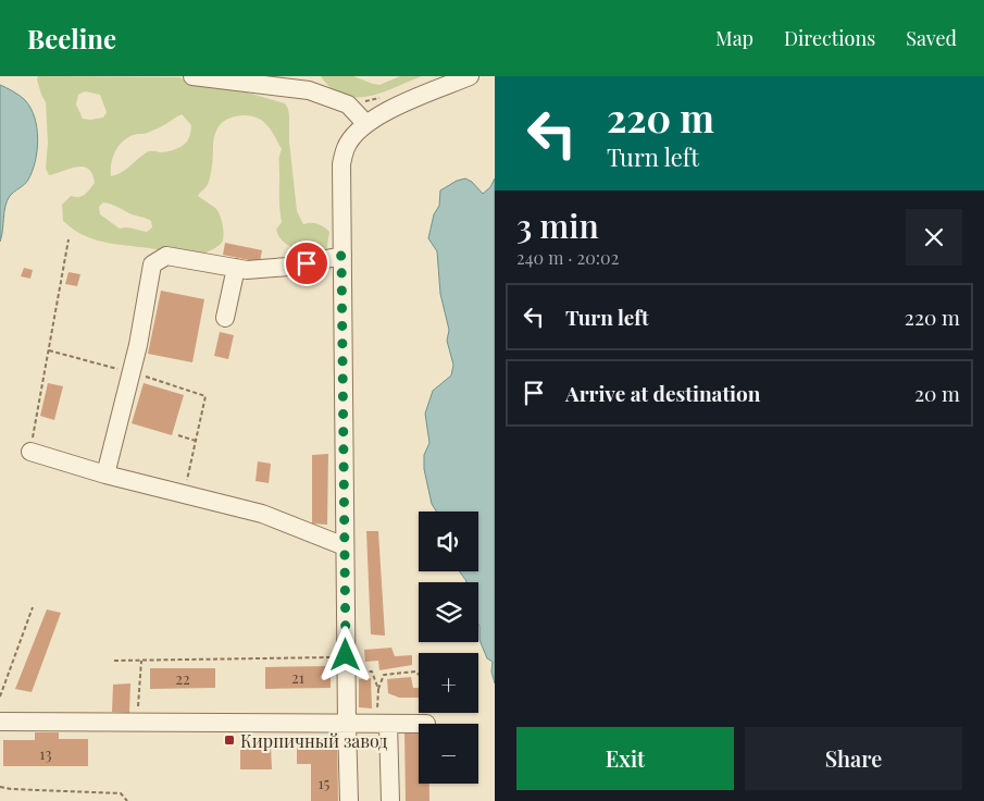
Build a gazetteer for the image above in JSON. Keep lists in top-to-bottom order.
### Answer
{
  "places": {
    "transit": ["Кирпичный завод"]
  },
  "house_numbers": [
    "21",
    "22",
    "13",
    "15"
  ],
  "page": {
    "header": "Beeline",
    "nav": ["Map", "Directions", "Saved"],
    "turn": ["220 m", "Turn left"],
    "heading": ["3 min", "240 m · 20:02"],
    "list": [
      {
        "name": "Turn left",
        "value": "220 m"
      },
      {
        "name": "Arrive at destination",
        "value": "20 m"
      }
    ],
    "map_buttons": ["+", "−"],
    "buttons": ["Exit", "Share"]
  }
}
